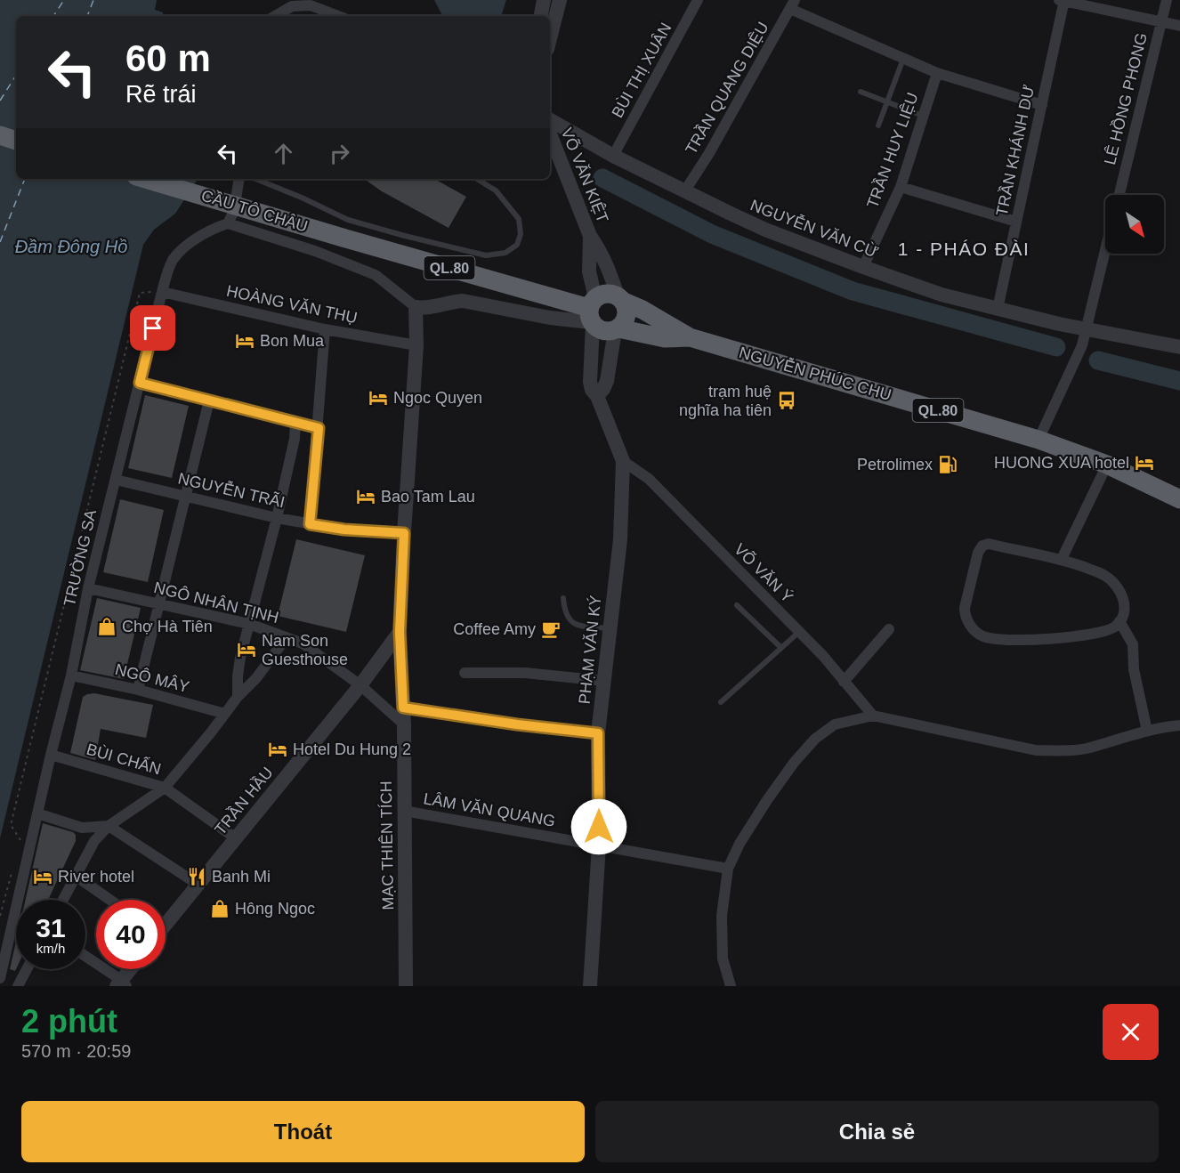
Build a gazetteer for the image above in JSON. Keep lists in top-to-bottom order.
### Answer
{
  "streets": {
    "highway": ["CẦU TÔ CHÂU", "QL.80", "NGUYỄN PHÚC CHU"],
    "street": [
      "BÙI THỊ XUÂN",
      "TRẦN QUANG DIỆU",
      "LÊ HỒNG PHONG",
      "TRẦN HUY LIỆU",
      "TRẦN KHÁNH DƯ",
      "VÕ VĂN KIỆT",
      "NGUYỄN VĂN CỪ",
      "HOÀNG VĂN THỤ",
      "NGUYỄN TRÃI",
      "TRƯỜNG SA",
      "VÕ VĂN Ý",
      "NGÔ NHÂN TỊNH",
      "PHẠM VĂN KÝ",
      "NGÔ MÂY",
      "BÙI CHẤN",
      "TRẦN HẦU",
      "LÂM VĂN QUANG",
      "MẠC THIÊN TÍCH"
    ]
  },
  "crossings": [
    ["BÙI THỊ XUÂN", "NGUYỄN VĂN CỪ"],
    ["TRẦN QUANG DIỆU", "NGUYỄN VĂN CỪ"],
    ["TRẦN HUY LIỆU", "NGUYỄN VĂN CỪ"],
    ["TRẦN KHÁNH DƯ", "NGUYỄN VĂN CỪ"],
    ["VÕ VĂN KIỆT", "QL.80"],
    ["VÕ VĂN KIỆT", "NGUYỄN PHÚC CHU"],
    ["VÕ VĂN KIỆT", "PHẠM VĂN KÝ"],
    ["CẦU TÔ CHÂU", "QL.80"],
    ["QL.80", "NGUYỄN PHÚC CHU"],
    ["QL.80", "PHẠM VĂN KÝ"],
    ["HOÀNG VĂN THỤ", "TRƯỜNG SA"],
    ["HOÀNG VĂN THỤ", "MẠC THIÊN TÍCH"],
    ["NGUYỄN PHÚC CHU", "PHẠM VĂN KÝ"],
    ["NGUYỄN TRÃI", "TRƯỜNG SA"],
    ["NGUYỄN TRÃI", "MẠC THIÊN TÍCH"],
    ["TRƯỜNG SA", "NGÔ NHÂN TỊNH"],
    ["TRƯỜNG SA", "NGÔ MÂY"],
    ["TRƯỜNG SA", "BÙI CHẤN"],
    ["VÕ VĂN Ý", "PHẠM VĂN KÝ"],
    ["NGÔ NHÂN TỊNH", "TRẦN HẦU"],
    ["NGÔ NHÂN TỊNH", "MẠC THIÊN TÍCH"],
    ["PHẠM VĂN KÝ", "LÂM VĂN QUANG"],
    ["BÙI CHẤN", "TRẦN HẦU"],
    ["TRẦN HẦU", "MẠC THIÊN TÍCH"],
    ["LÂM VĂN QUANG", "MẠC THIÊN TÍCH"]
  ],
  "districts": ["1 - PHÁO ĐÀI"],
  "water": ["Đầm Đông Hồ"],
  "places": {
    "hotel": [
      "Bon Mua",
      "Ngoc Quyen",
      "HUONG XUA hotel",
      "Bao Tam Lau",
      "Nam Son Guesthouse",
      "Hotel Du Hung 2",
      "River hotel"
    ],
    "bus stop": ["trạm huệ nghĩa ha tiên"],
    "fuel station": ["Petrolimex"],
    "shop": ["Chợ Hà Tiên", "Hông Ngoc"],
    "cafe": ["Coffee Amy"],
    "restaurant": ["Banh Mi"]
  },
  "north": "bottom right",
  "page": {
    "turn": ["60 m", "Rẽ trái"],
    "speed": "31 km/h",
    "limit": "40",
    "heading": ["2 phút", "570 m · 20:59"],
    "buttons": ["Thoát", "Chia sẻ"]
  }
}
